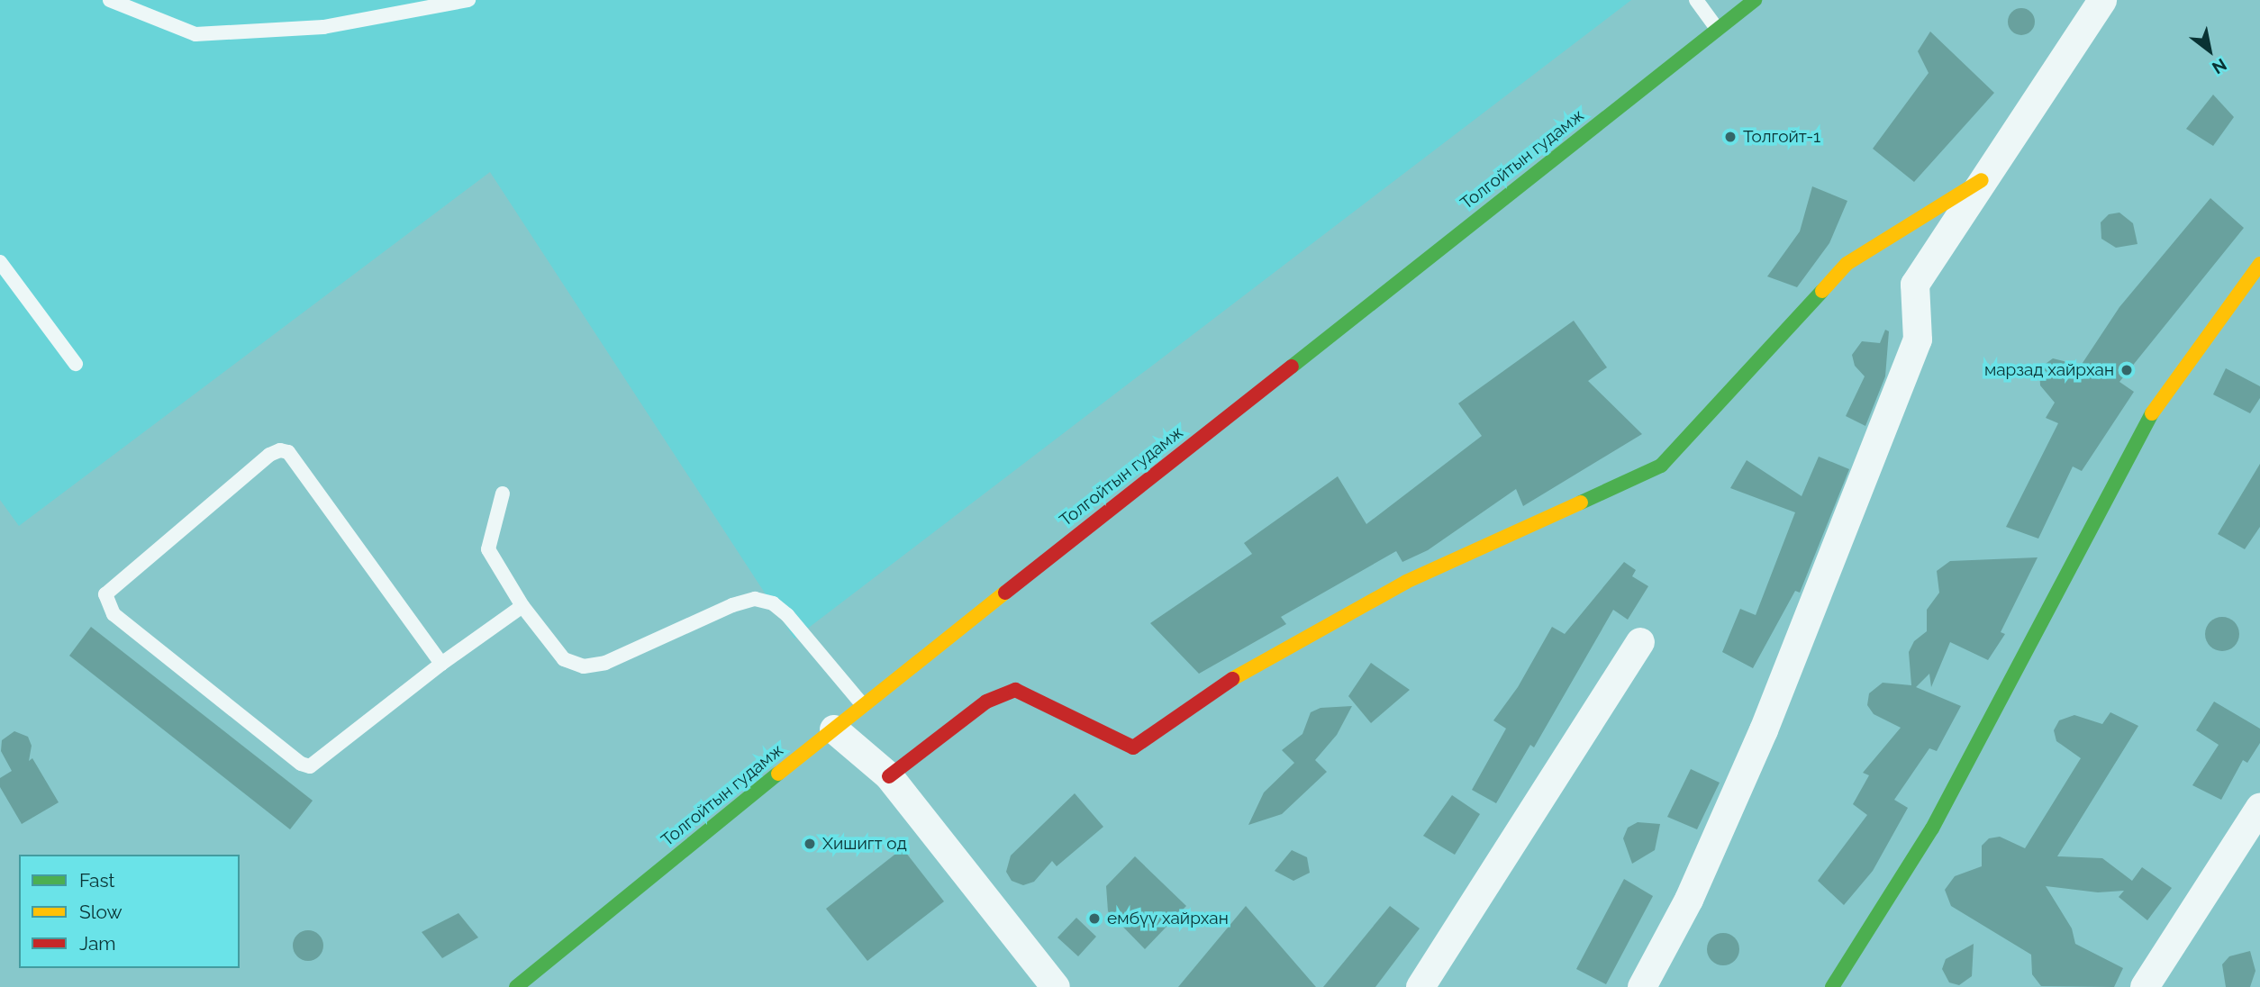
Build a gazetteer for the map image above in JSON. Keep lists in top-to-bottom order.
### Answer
{
  "streets": {
    "street": ["Толгойтын гудамж"]
  },
  "places": [
    "Толгойт-1",
    "марзад хайрхан",
    "Хишигт од",
    "ембүү хайрхан"
  ],
  "legend": ["Fast", "Slow", "Jam"],
  "north": "bottom right"
}
